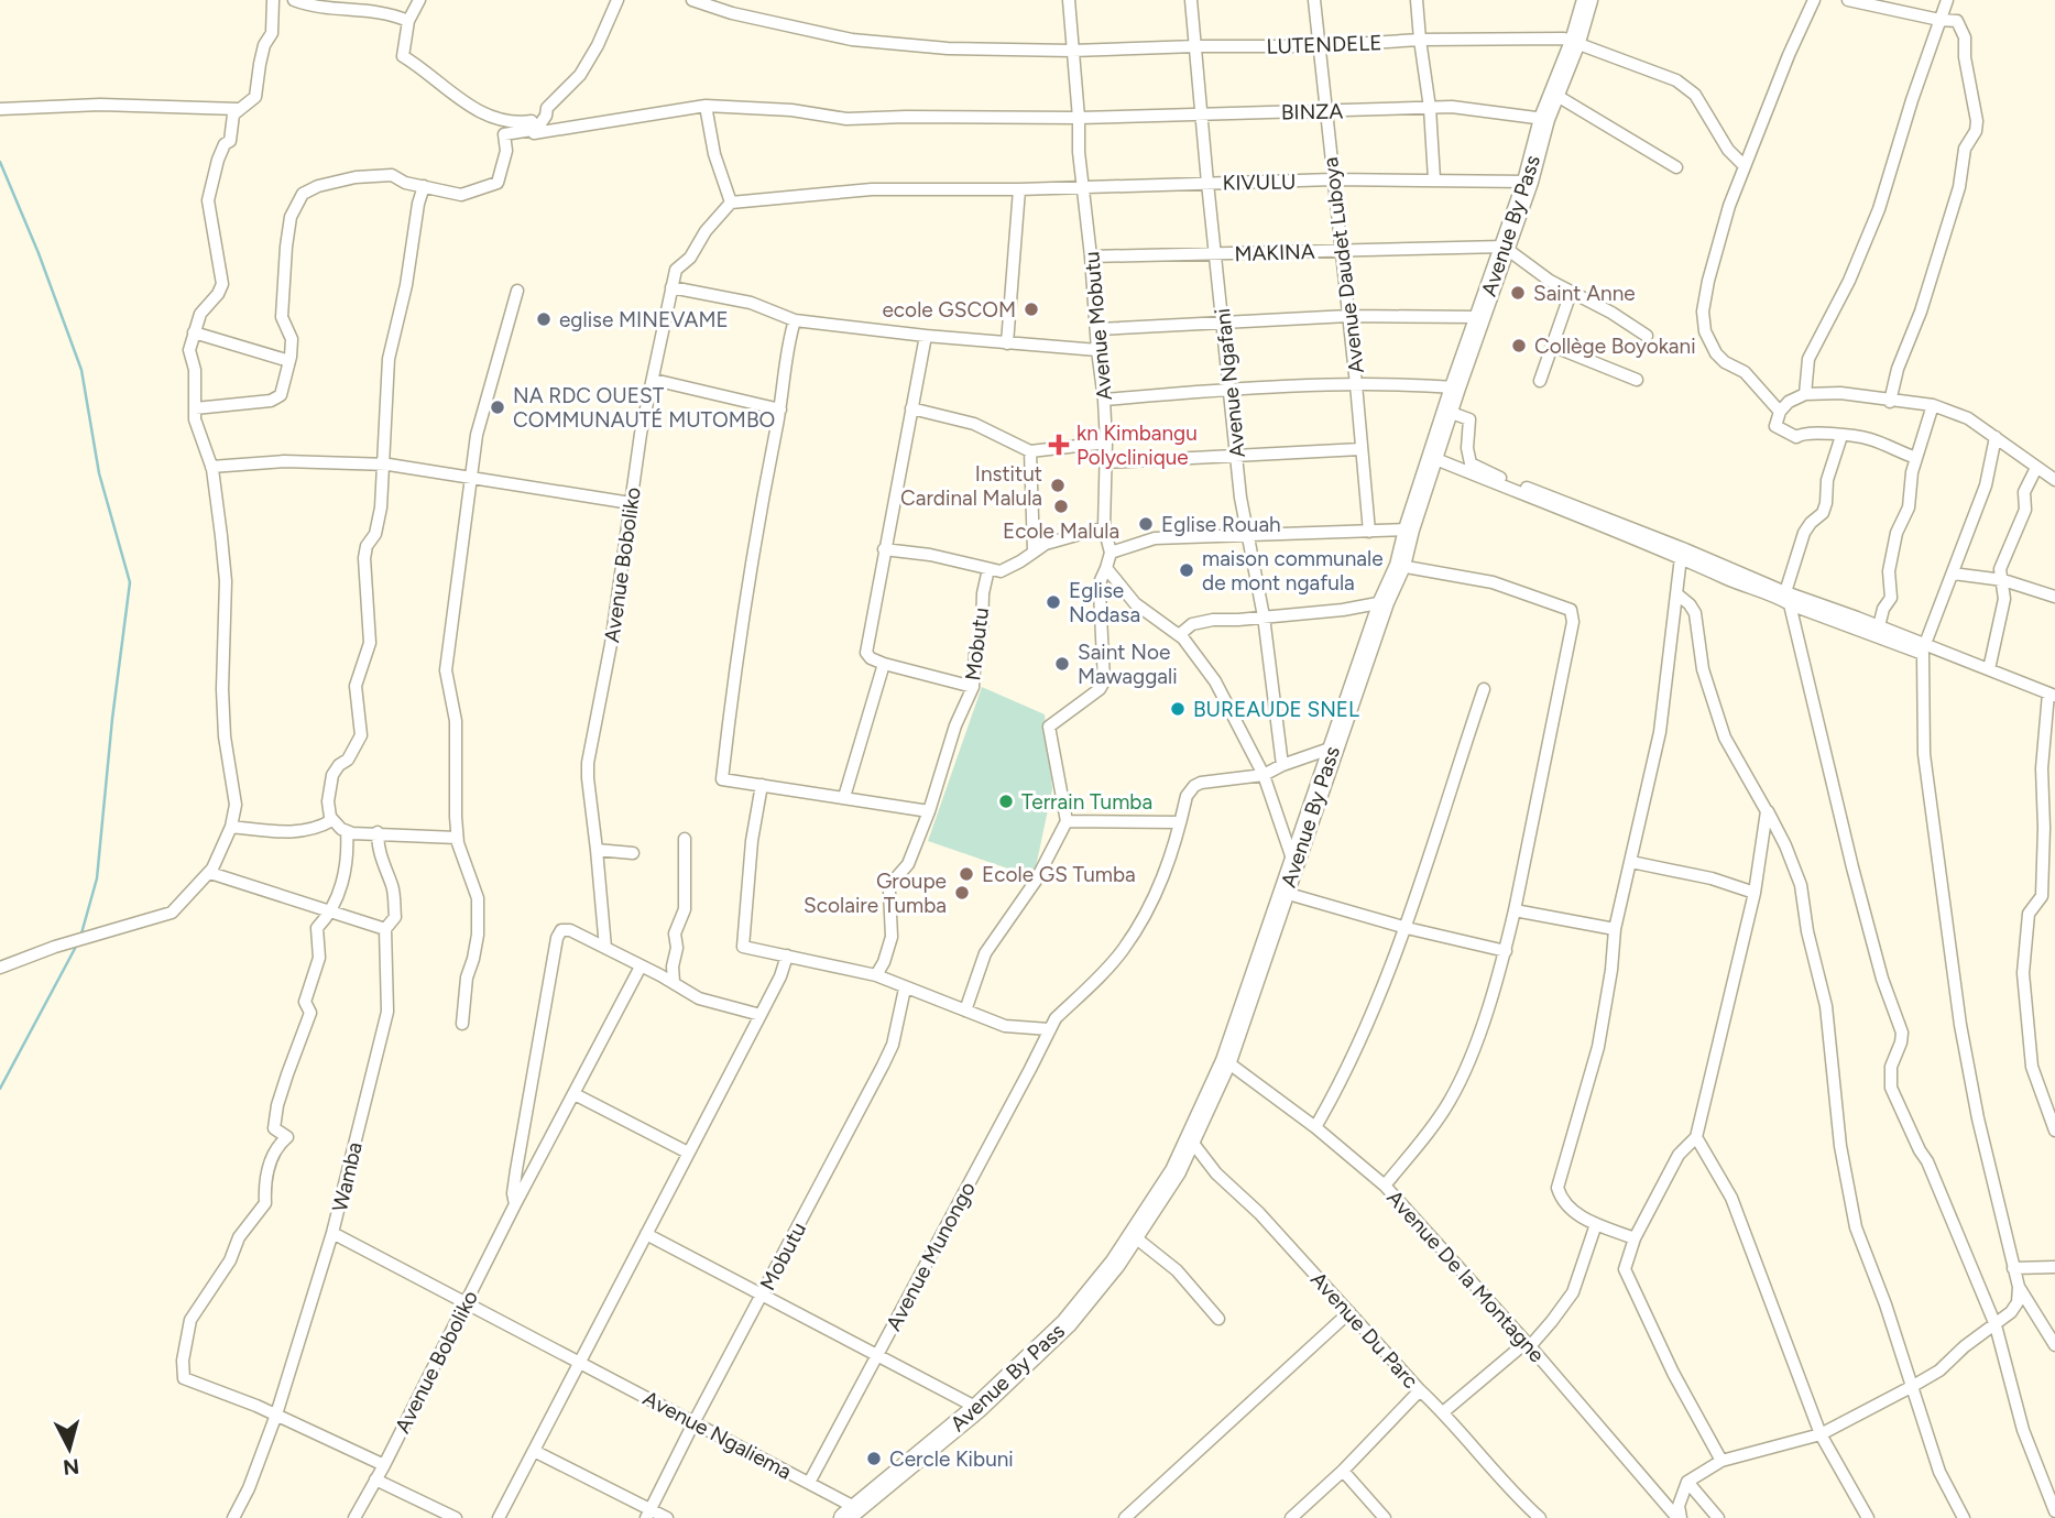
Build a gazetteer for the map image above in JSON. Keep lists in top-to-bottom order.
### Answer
{
  "streets": {
    "highway": ["Avenue By Pass"],
    "street": [
      "LUTENDELE",
      "BINZA",
      "KIVULU",
      "MAKINA",
      "Avenue Daudet Luboya",
      "Avenue Mobutu",
      "Avenue Ngafani",
      "Avenue Boboliko",
      "Mobutu",
      "Wamba",
      "Avenue Munongo",
      "Avenue De la Montagne",
      "Avenue Du Parc",
      "Avenue Ngaliema"
    ]
  },
  "crossings": [
    ["LUTENDELE", "Avenue By Pass"],
    ["LUTENDELE", "Avenue Daudet Luboya"],
    ["LUTENDELE", "Avenue Mobutu"],
    ["LUTENDELE", "Avenue Ngafani"],
    ["BINZA", "Avenue By Pass"],
    ["BINZA", "Avenue Daudet Luboya"],
    ["BINZA", "Avenue Mobutu"],
    ["BINZA", "Avenue Ngafani"],
    ["KIVULU", "Avenue By Pass"],
    ["KIVULU", "Avenue Daudet Luboya"],
    ["KIVULU", "Avenue Mobutu"],
    ["KIVULU", "Avenue Ngafani"],
    ["KIVULU", "Avenue Boboliko"],
    ["Avenue By Pass", "MAKINA"],
    ["Avenue By Pass", "Avenue De la Montagne"],
    ["Avenue By Pass", "Avenue Du Parc"],
    ["Avenue By Pass", "Avenue Ngaliema"],
    ["MAKINA", "Avenue Daudet Luboya"],
    ["MAKINA", "Avenue Mobutu"],
    ["MAKINA", "Avenue Ngafani"],
    ["Avenue Boboliko", "Avenue Ngaliema"],
    ["Mobutu", "Avenue Ngaliema"],
    ["Wamba", "Avenue Ngaliema"],
    ["Avenue Munongo", "Avenue Ngaliema"]
  ],
  "places": {
    "other": [
      "Saint Anne",
      "ecole GSCOM",
      "eglise MINEVAME",
      "Collège Boyokani",
      "NA RDC OUEST COMMUNAUTÉ MUTOMBO",
      "Institut Cardinal Malula",
      "Ecole Malula",
      "Eglise Rouah",
      "maison communale de mont ngafula",
      "Eglise Nodasa",
      "Saint Noe Mawaggali",
      "BUREAUDE SNEL",
      "Terrain Tumba",
      "Ecole GS Tumba",
      "Groupe Scolaire Tumba",
      "Cercle Kibuni"
    ],
    "health": ["kn Kimbangu Polyclinique"]
  },
  "north": "bottom"
}
